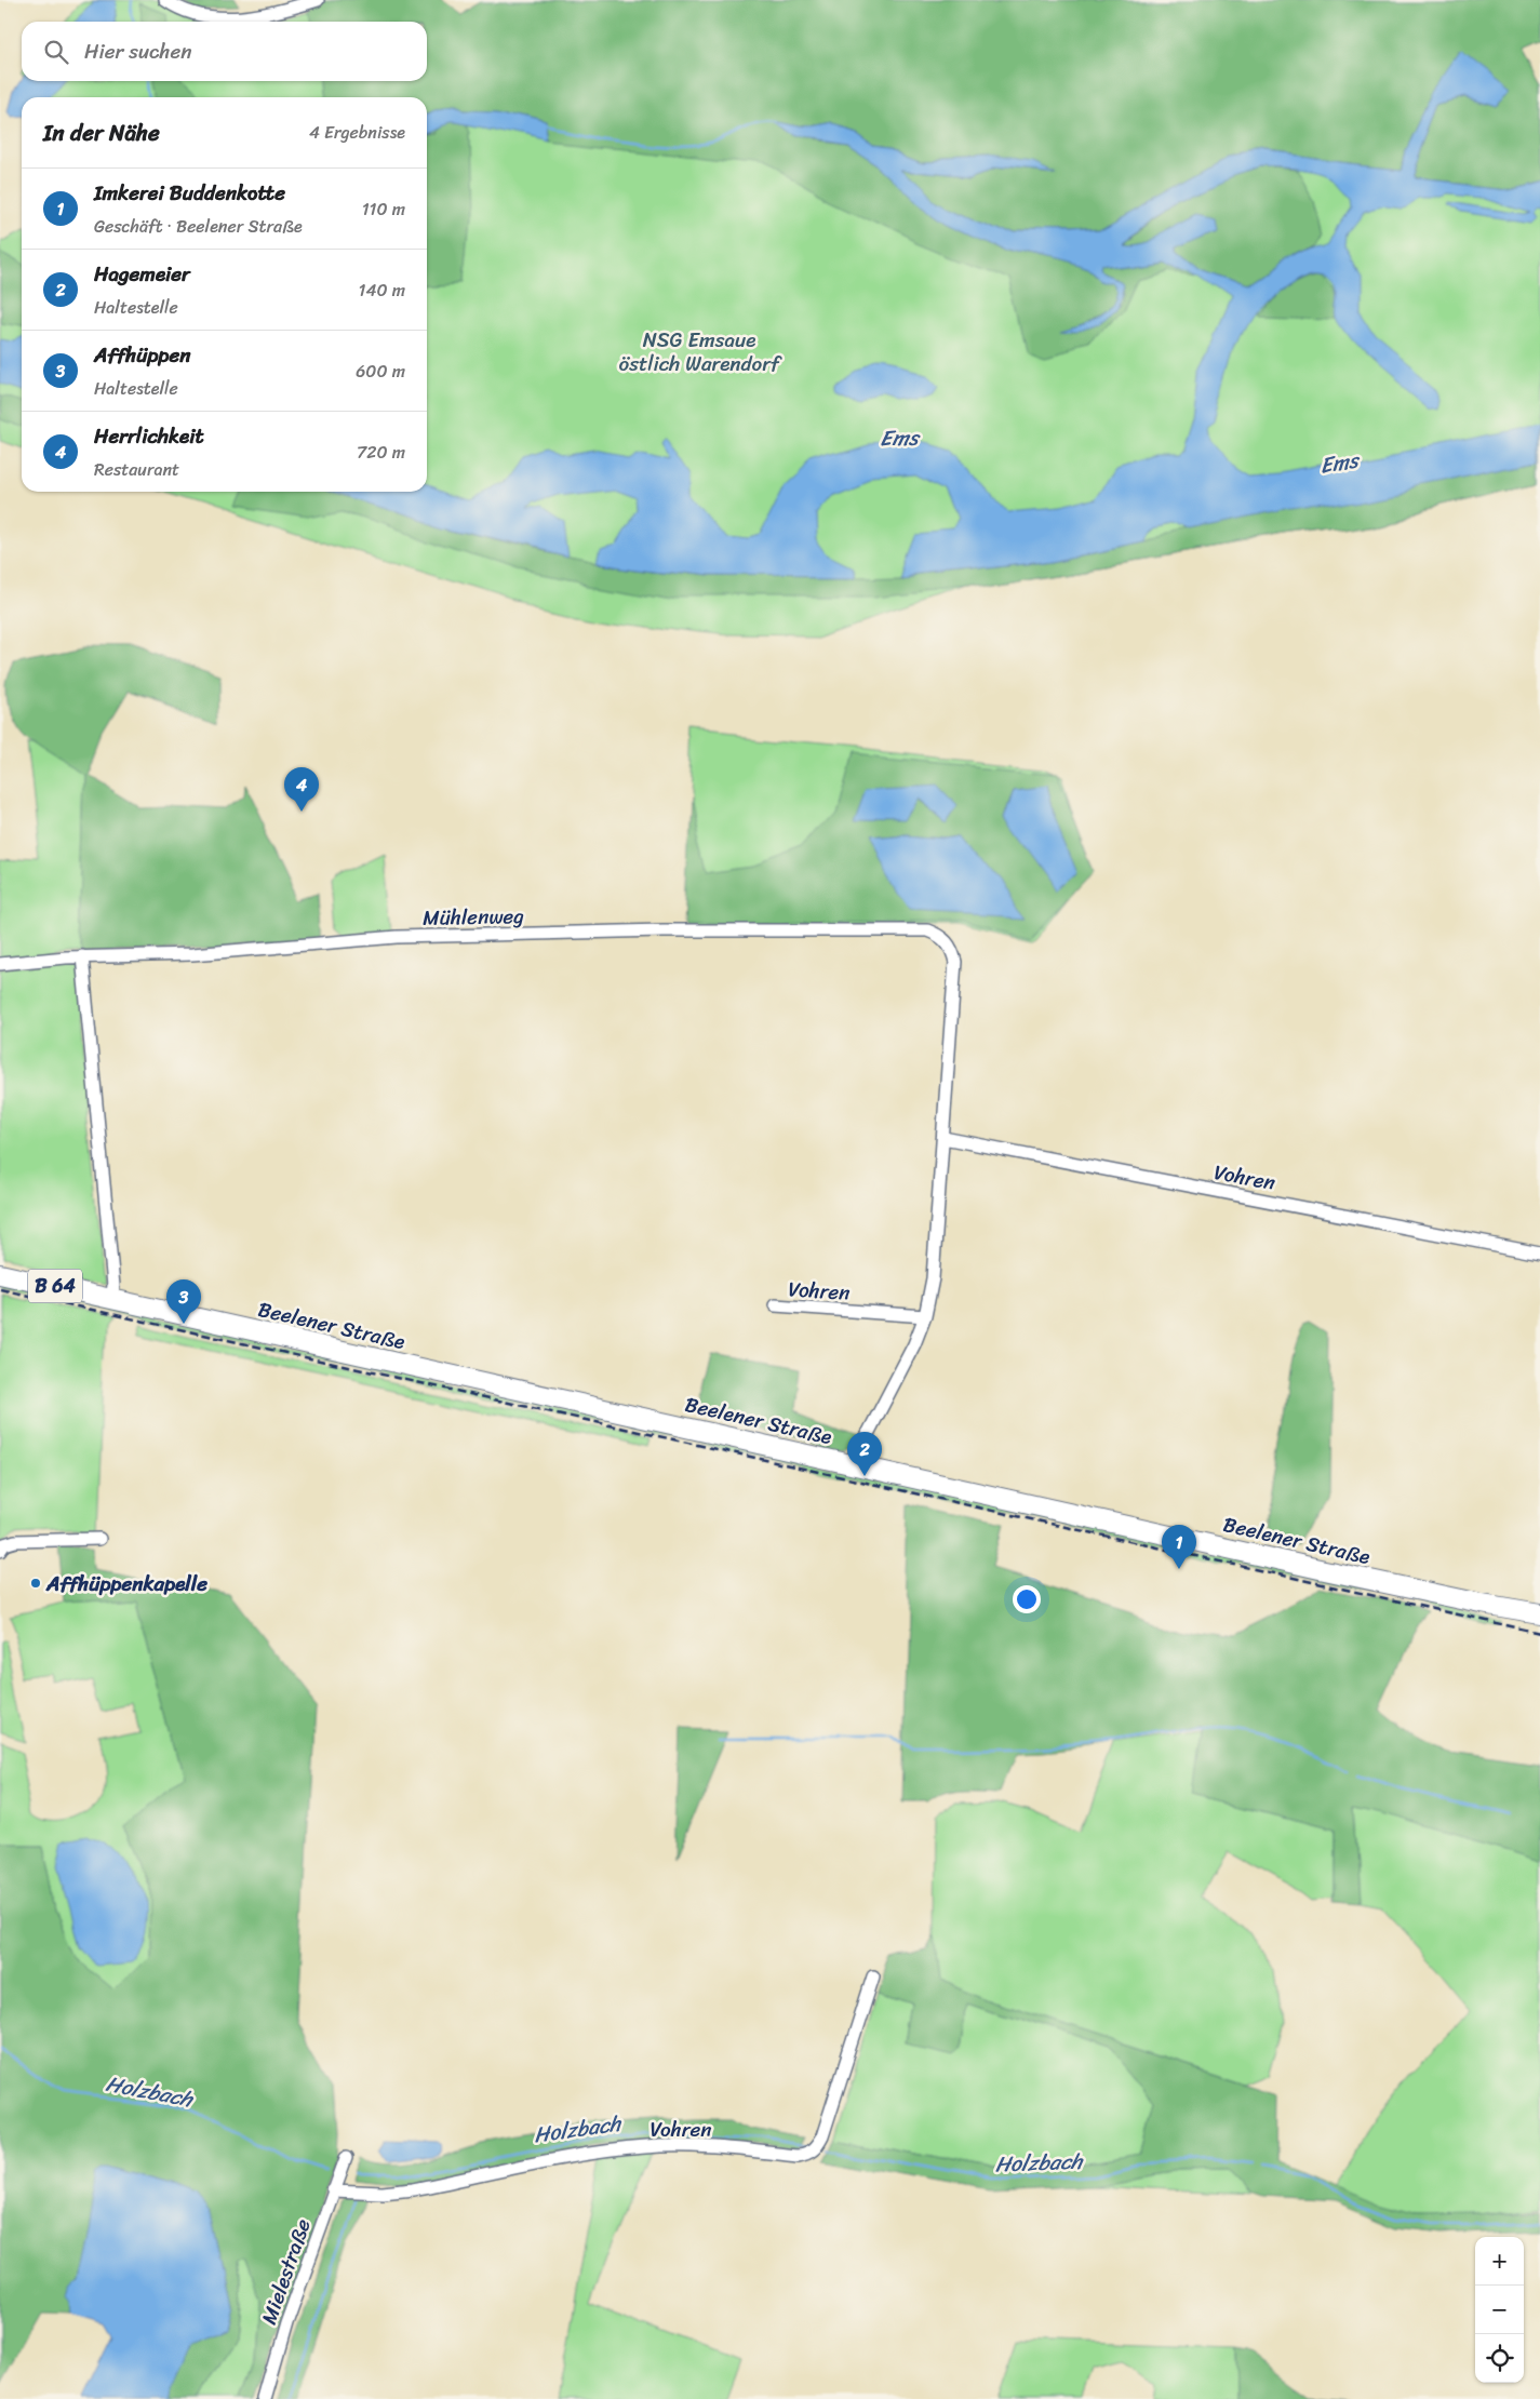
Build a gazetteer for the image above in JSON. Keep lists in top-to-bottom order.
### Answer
{
  "streets": {
    "main road": ["B 64", "Beelener Straße"],
    "street": ["Mühlenweg", "Vohren", "Mielestraße"]
  },
  "crossings": [
    ["Mühlenweg", "Vohren"],
    ["Vohren", "Mielestraße"]
  ],
  "water": ["Ems", "Holzbach"],
  "parks": ["NSG Emsaue östlich Warendorf"],
  "places": ["Affhüppenkapelle"],
  "page": {
    "search": "Hier suchen",
    "heading": ["In der Nähe", "4 Ergebnisse"],
    "list": [
      {
        "mark": "1",
        "name": "Imkerei Buddenkotte",
        "note": "Geschäft · Beelener Straße",
        "value": "110 m"
      },
      {
        "mark": "2",
        "name": "Hagemeier",
        "note": "Haltestelle",
        "value": "140 m"
      },
      {
        "mark": "3",
        "name": "Affhüppen",
        "note": "Haltestelle",
        "value": "600 m"
      },
      {
        "mark": "4",
        "name": "Herrlichkeit",
        "note": "Restaurant",
        "value": "720 m"
      }
    ],
    "pins": [
      "4",
      "3",
      "2",
      "1"
    ],
    "map_buttons": ["+", "−"]
  }
}
